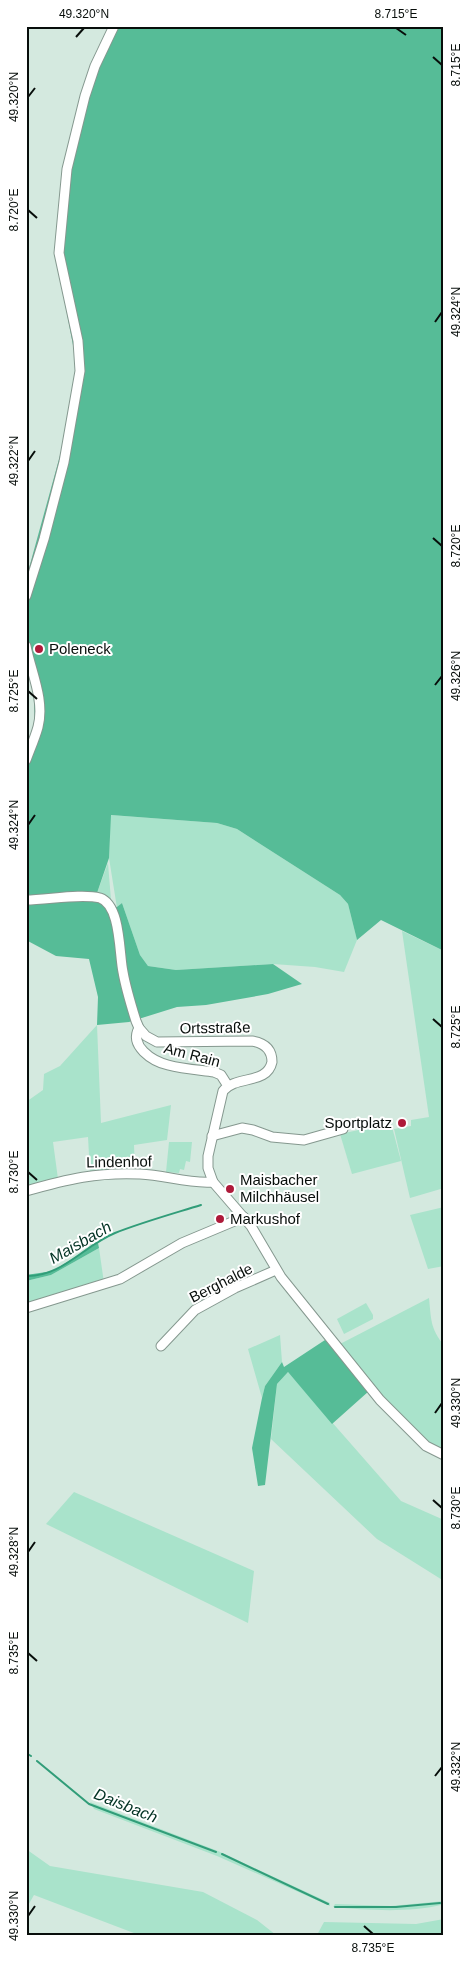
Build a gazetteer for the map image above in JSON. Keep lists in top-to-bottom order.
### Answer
{
  "streets": {
    "street": [
      "Ortsstraße",
      "Am Rain",
      "Lindenhof",
      "Berghalde"
    ]
  },
  "crossings": [
    ["Ortsstraße", "Am Rain"]
  ],
  "water": ["Maisbach", "Daisbach"],
  "places": [
    "Poleneck",
    "Sportplatz",
    "Maisbacher Milchhäusel",
    "Markushof"
  ],
  "coordinates": [
    "49.320°N",
    "8.715°E",
    "8.720°E",
    "49.324°N",
    "49.322°N",
    "49.326°N",
    "8.725°E",
    "8.730°E",
    "49.330°N",
    "49.328°N",
    "8.735°E",
    "49.332°N"
  ]
}
